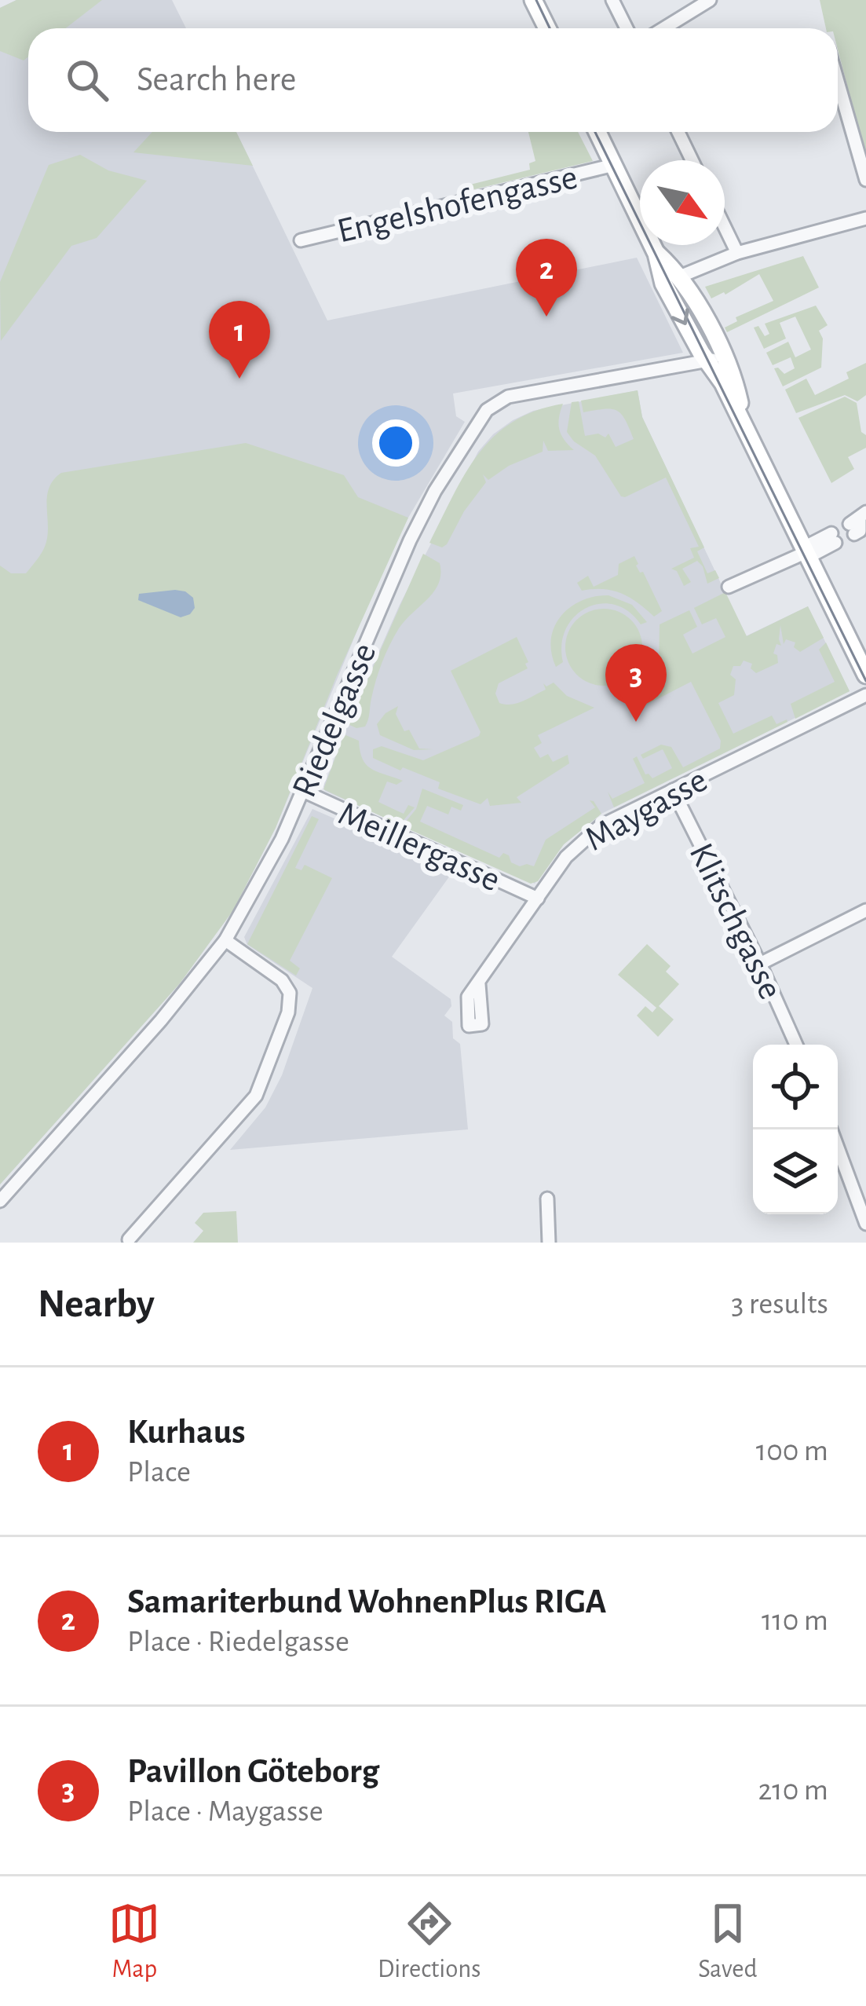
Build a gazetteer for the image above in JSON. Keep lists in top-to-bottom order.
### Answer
{
  "streets": {
    "street": [
      "Engelshofengasse",
      "Riedelgasse",
      "Maygasse",
      "Meillergasse",
      "Klitschgasse"
    ]
  },
  "crossings": [
    ["Riedelgasse", "Meillergasse"],
    ["Maygasse", "Meillergasse"],
    ["Maygasse", "Klitschgasse"]
  ],
  "north": "bottom right",
  "page": {
    "search": "Search here",
    "pins": ["2", "1", "3"],
    "heading": ["Nearby", "3 results"],
    "list": [
      {
        "mark": "1",
        "name": "Kurhaus",
        "note": "Place",
        "value": "100 m"
      },
      {
        "mark": "2",
        "name": "Samariterbund WohnenPlus RIGA",
        "note": "Place · Riedelgasse",
        "value": "110 m"
      },
      {
        "mark": "3",
        "name": "Pavillon Göteborg",
        "note": "Place · Maygasse",
        "value": "210 m"
      }
    ],
    "nav": ["Map", "Directions", "Saved"]
  }
}
